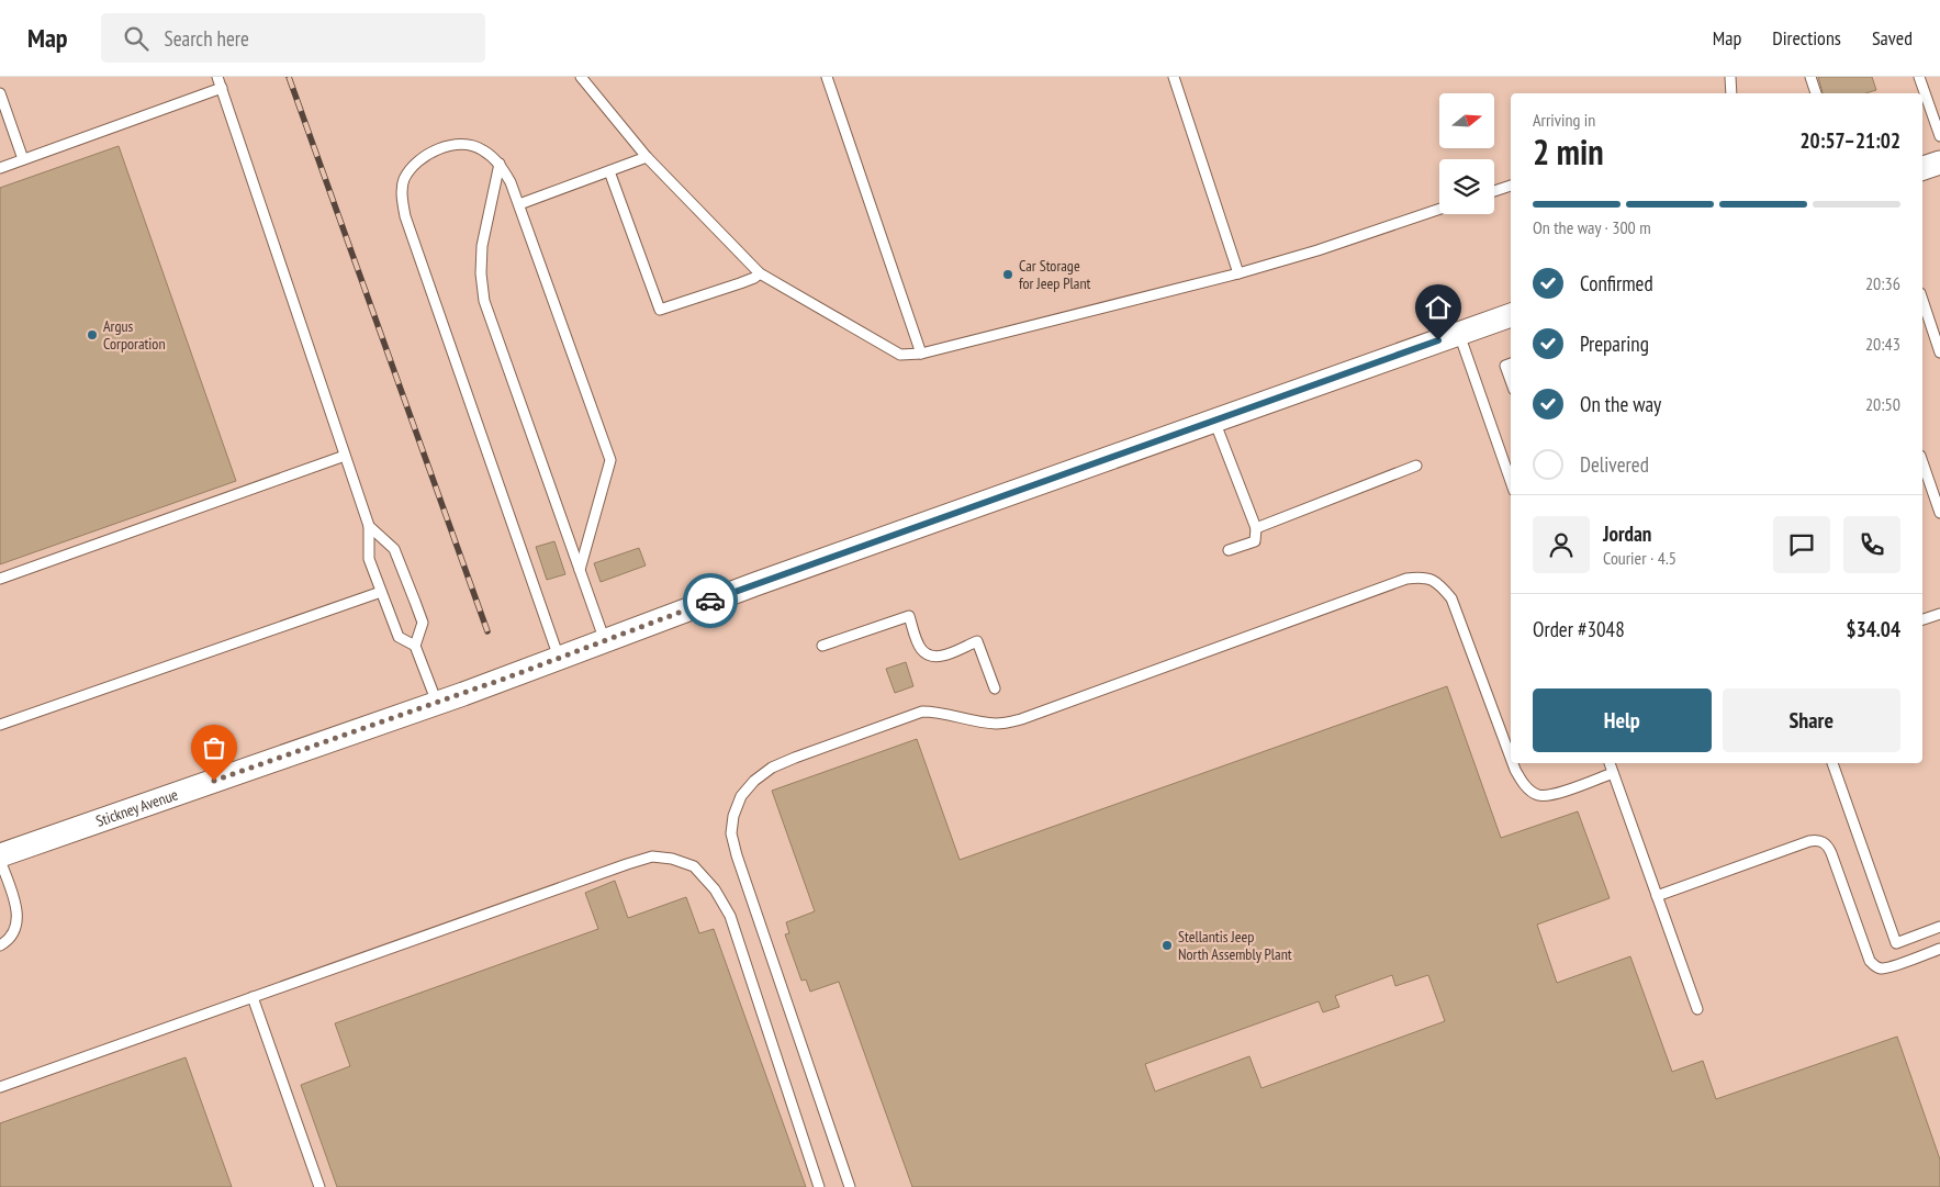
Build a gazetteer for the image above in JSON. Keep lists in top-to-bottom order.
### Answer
{
  "streets": {
    "street": ["Stickney Avenue"]
  },
  "places": ["Car Storage for Jeep Plant", "Argus Corporation", "Stellantis Jeep North Assembly Plant"],
  "north": "right",
  "page": {
    "header": "Map",
    "search": "Search here",
    "nav": ["Map", "Directions", "Saved"],
    "heading": ["2 min", "Arriving in", "20:57–21:02"],
    "panel": [
      "Jordan",
      "Courier · 4.5",
      "Order #3048",
      "$34.04"
    ],
    "bar": "On the way · 300 m",
    "list": [
      ["Confirmed", "20:36"],
      ["Preparing", "20:43"],
      ["On the way", "20:50"],
      "Delivered"
    ],
    "buttons": ["Help", "Share"]
  }
}
